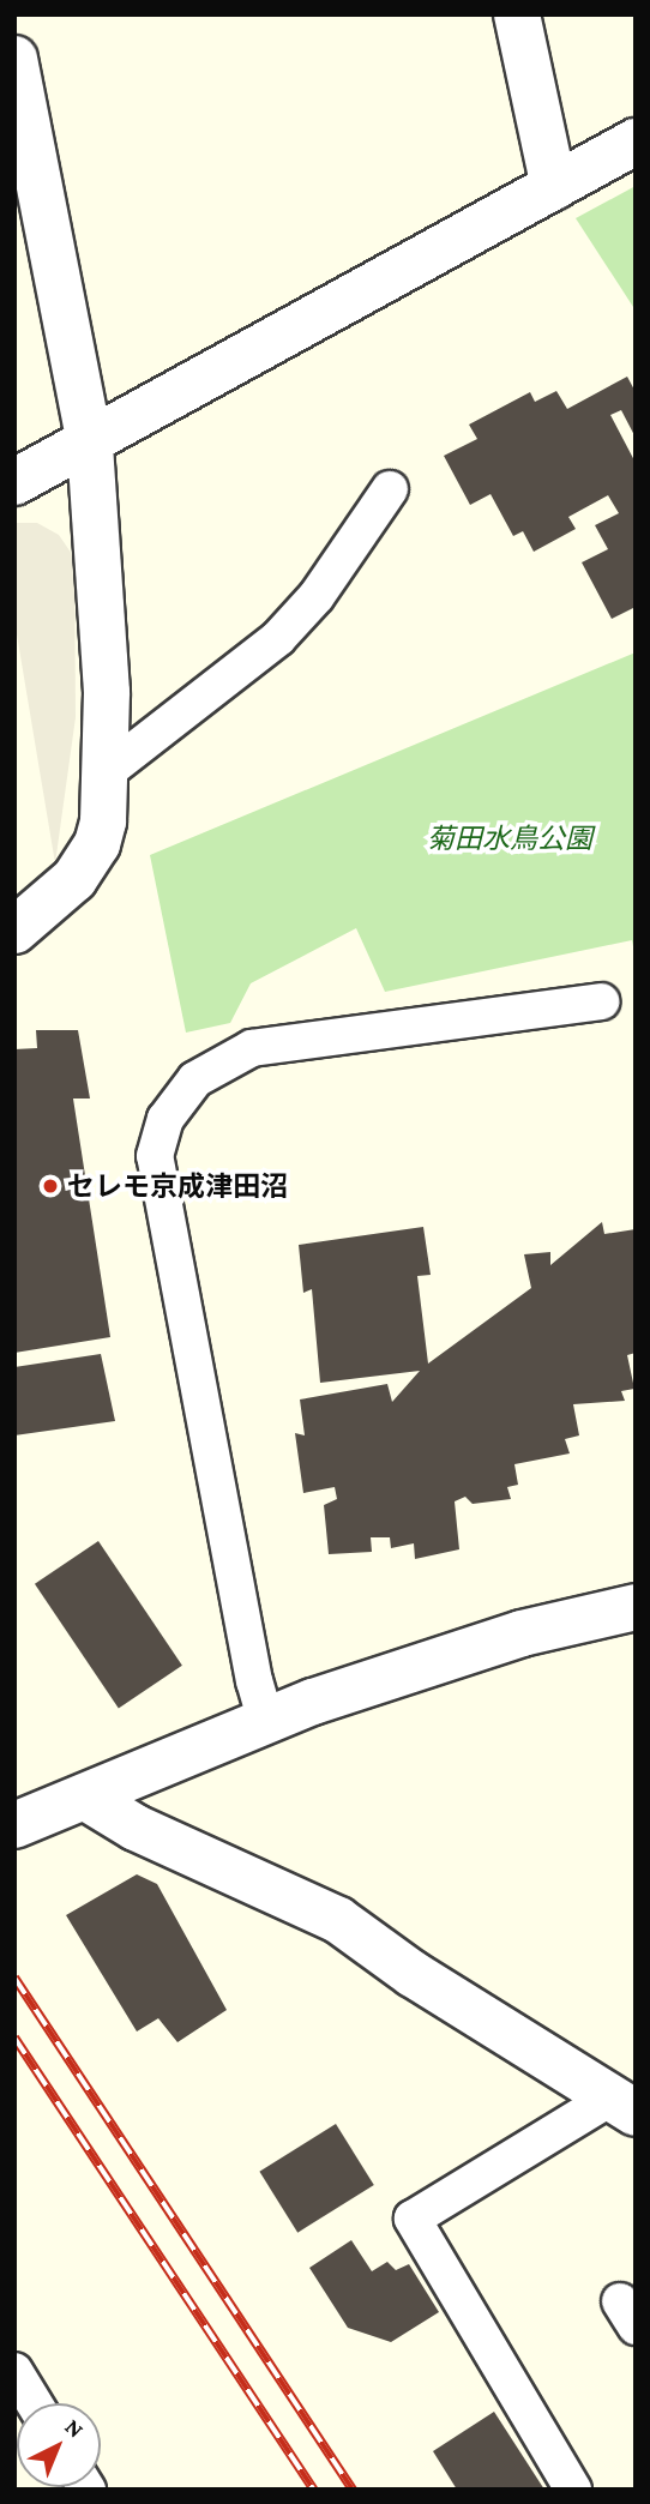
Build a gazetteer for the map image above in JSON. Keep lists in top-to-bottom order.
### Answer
{
  "parks": ["菊田水鳥公園"],
  "places": ["セレモ京成津田沼"],
  "north": "top right"
}
